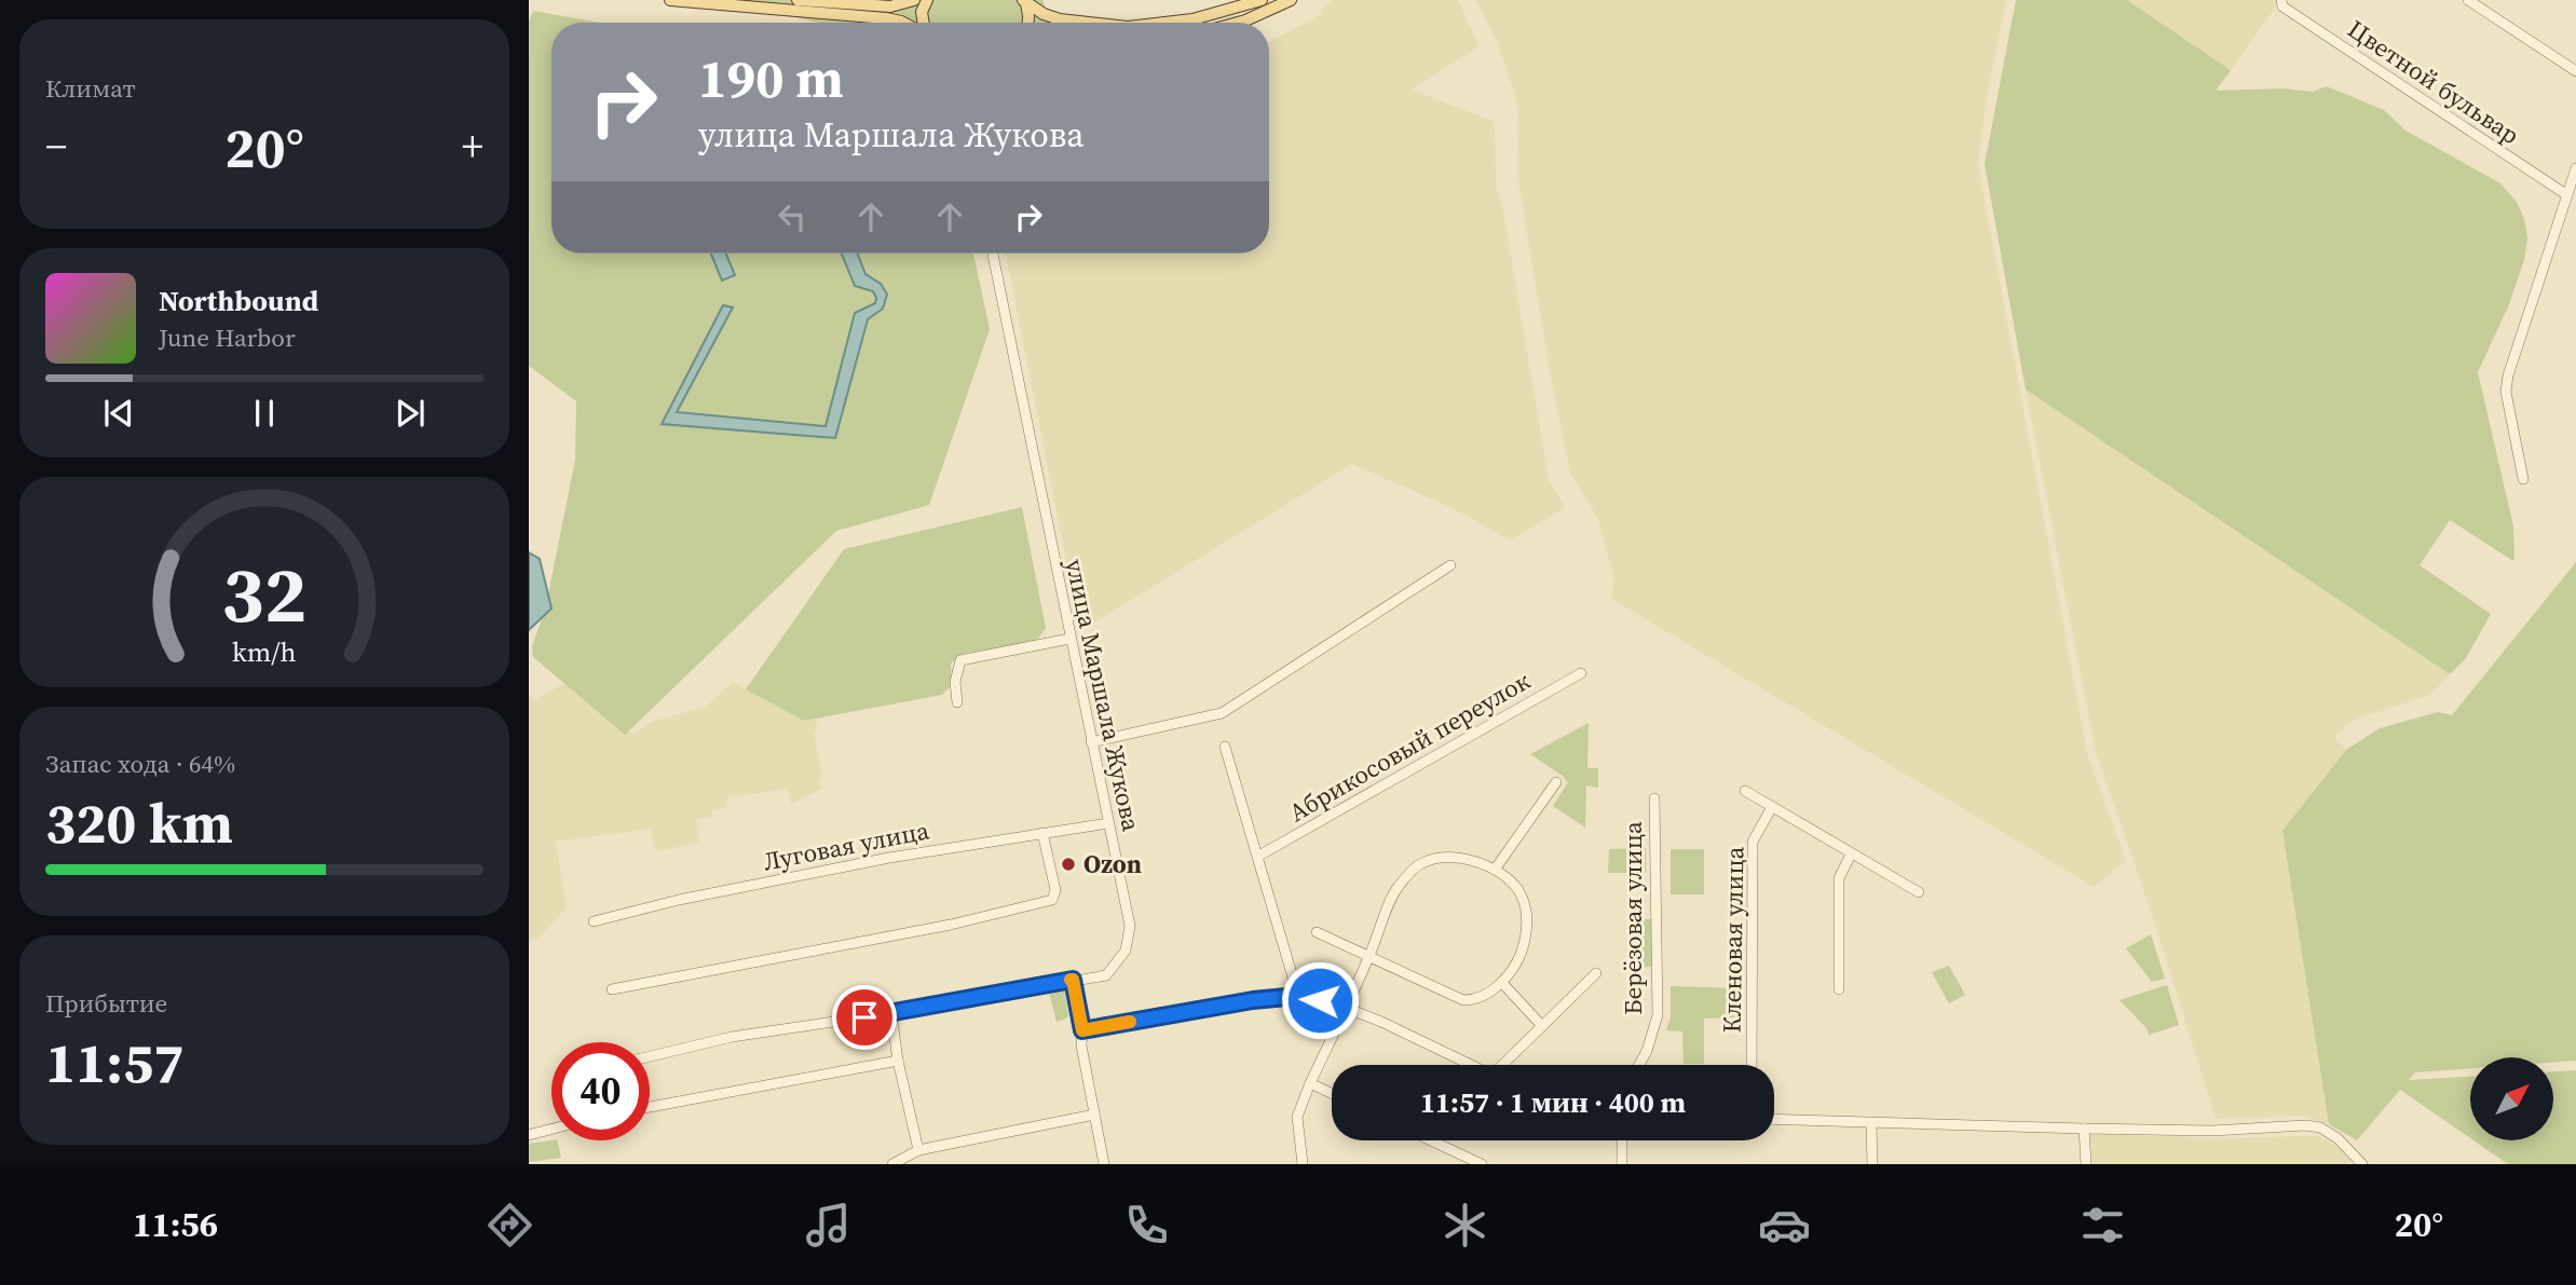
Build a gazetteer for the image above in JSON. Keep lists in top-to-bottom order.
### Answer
{
  "streets": {
    "street": [
      "Цветной бульвар",
      "улица Маршала Жукова",
      "Абрикосовый переулок",
      "Луговая улица",
      "Берёзовая улица",
      "Кленовая улица"
    ]
  },
  "crossings": [
    ["улица Маршала Жукова", "Луговая улица"]
  ],
  "places": ["Ozon"],
  "north": "top right",
  "page": {
    "tile": [
      "Климат",
      ["Запас хода · 64%", "320 km"],
      ["Прибытие", "11:57"]
    ],
    "turn": ["190 m", "улица Маршала Жукова"],
    "heat": ["−", "20°", "+"],
    "song": ["Northbound", "June Harbor"],
    "limit": "40",
    "trip": "11:57 · 1 мин · 400 m",
    "tabs": ["11:56", "20°"],
    "gauge": ["32", "km/h"]
  }
}
